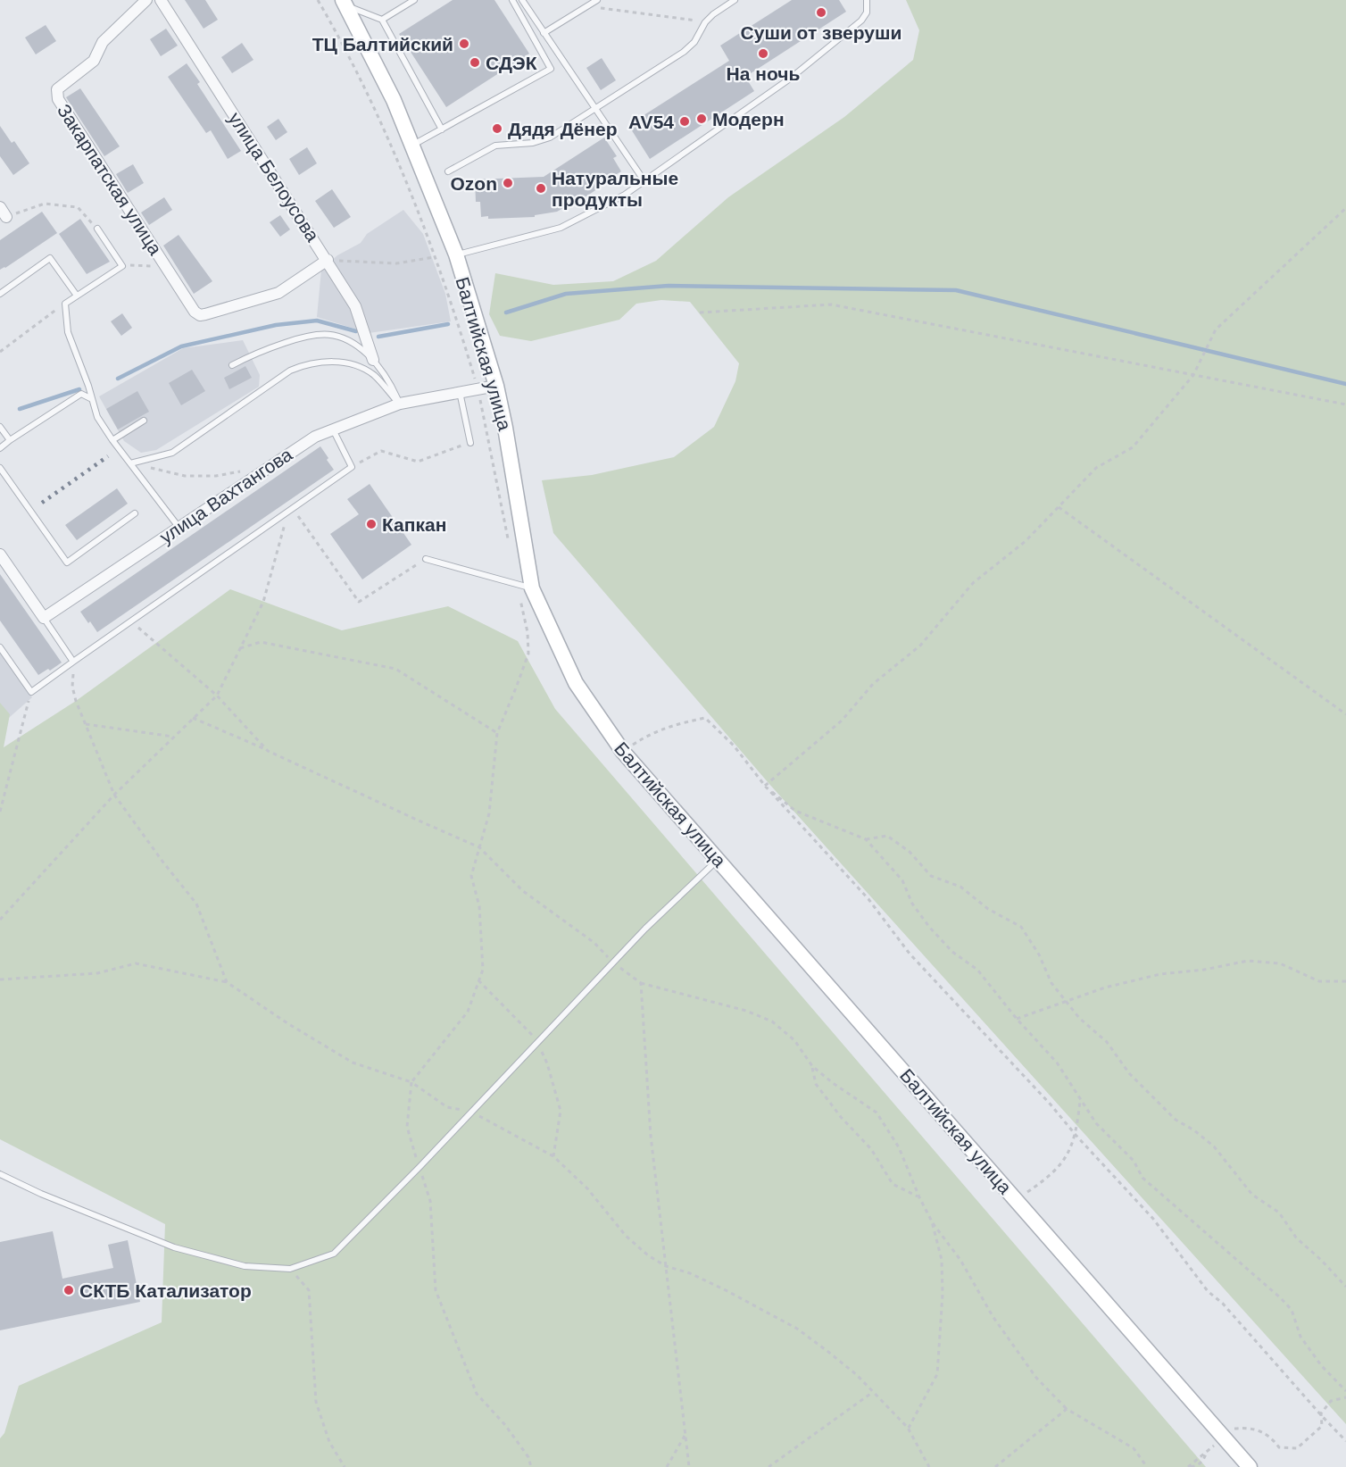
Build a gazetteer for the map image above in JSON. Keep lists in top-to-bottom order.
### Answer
{
  "streets": {
    "main road": ["Балтийская улица"],
    "street": ["улица Белоусова", "Закарпатская улица", "улица Вахтангова"]
  },
  "crossings": [
    ["улица Белоусова", "Закарпатская улица"],
    ["Балтийская улица", "улица Вахтангова"]
  ],
  "places": [
    "Суши от зверуши",
    "ТЦ Балтийский",
    "На ночь",
    "СДЭК",
    "Модерн",
    "AV54",
    "Дядя Дёнер",
    "Ozon",
    "Натуральные продукты",
    "Капкан",
    "СКТБ Катализатор"
  ]
}
